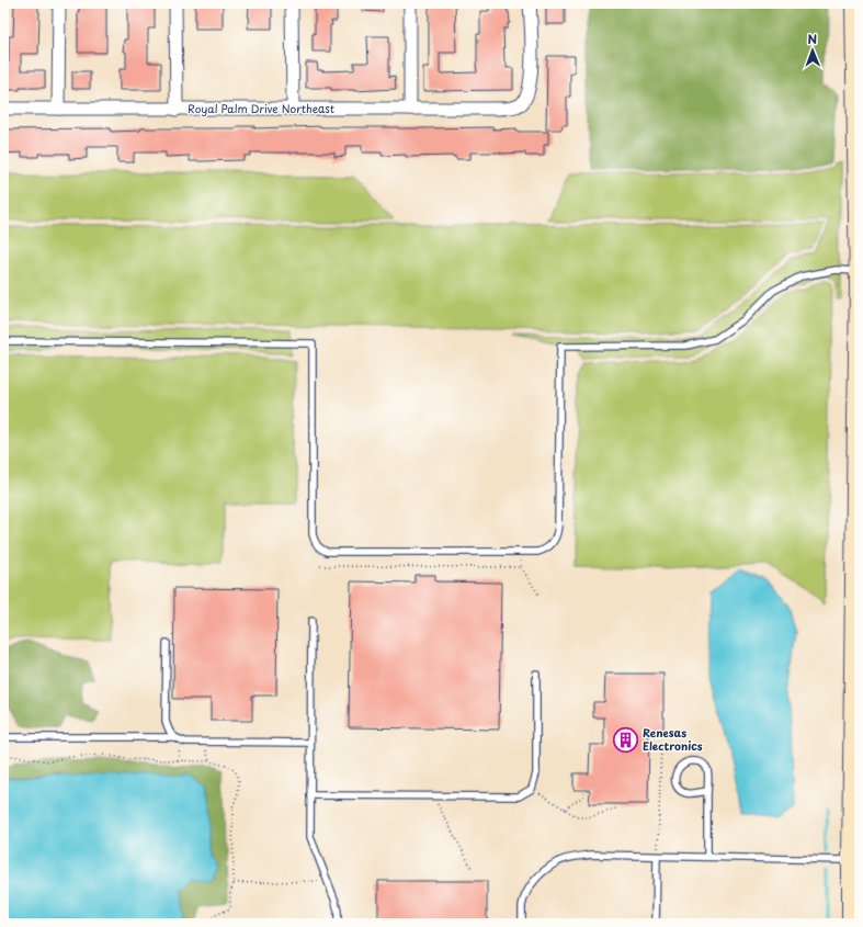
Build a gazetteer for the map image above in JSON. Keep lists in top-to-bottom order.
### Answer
{
  "streets": {
    "street": ["Royal Palm Drive Northeast"]
  },
  "places": {
    "building": ["Renesas Electronics"]
  },
  "north": "top"
}
